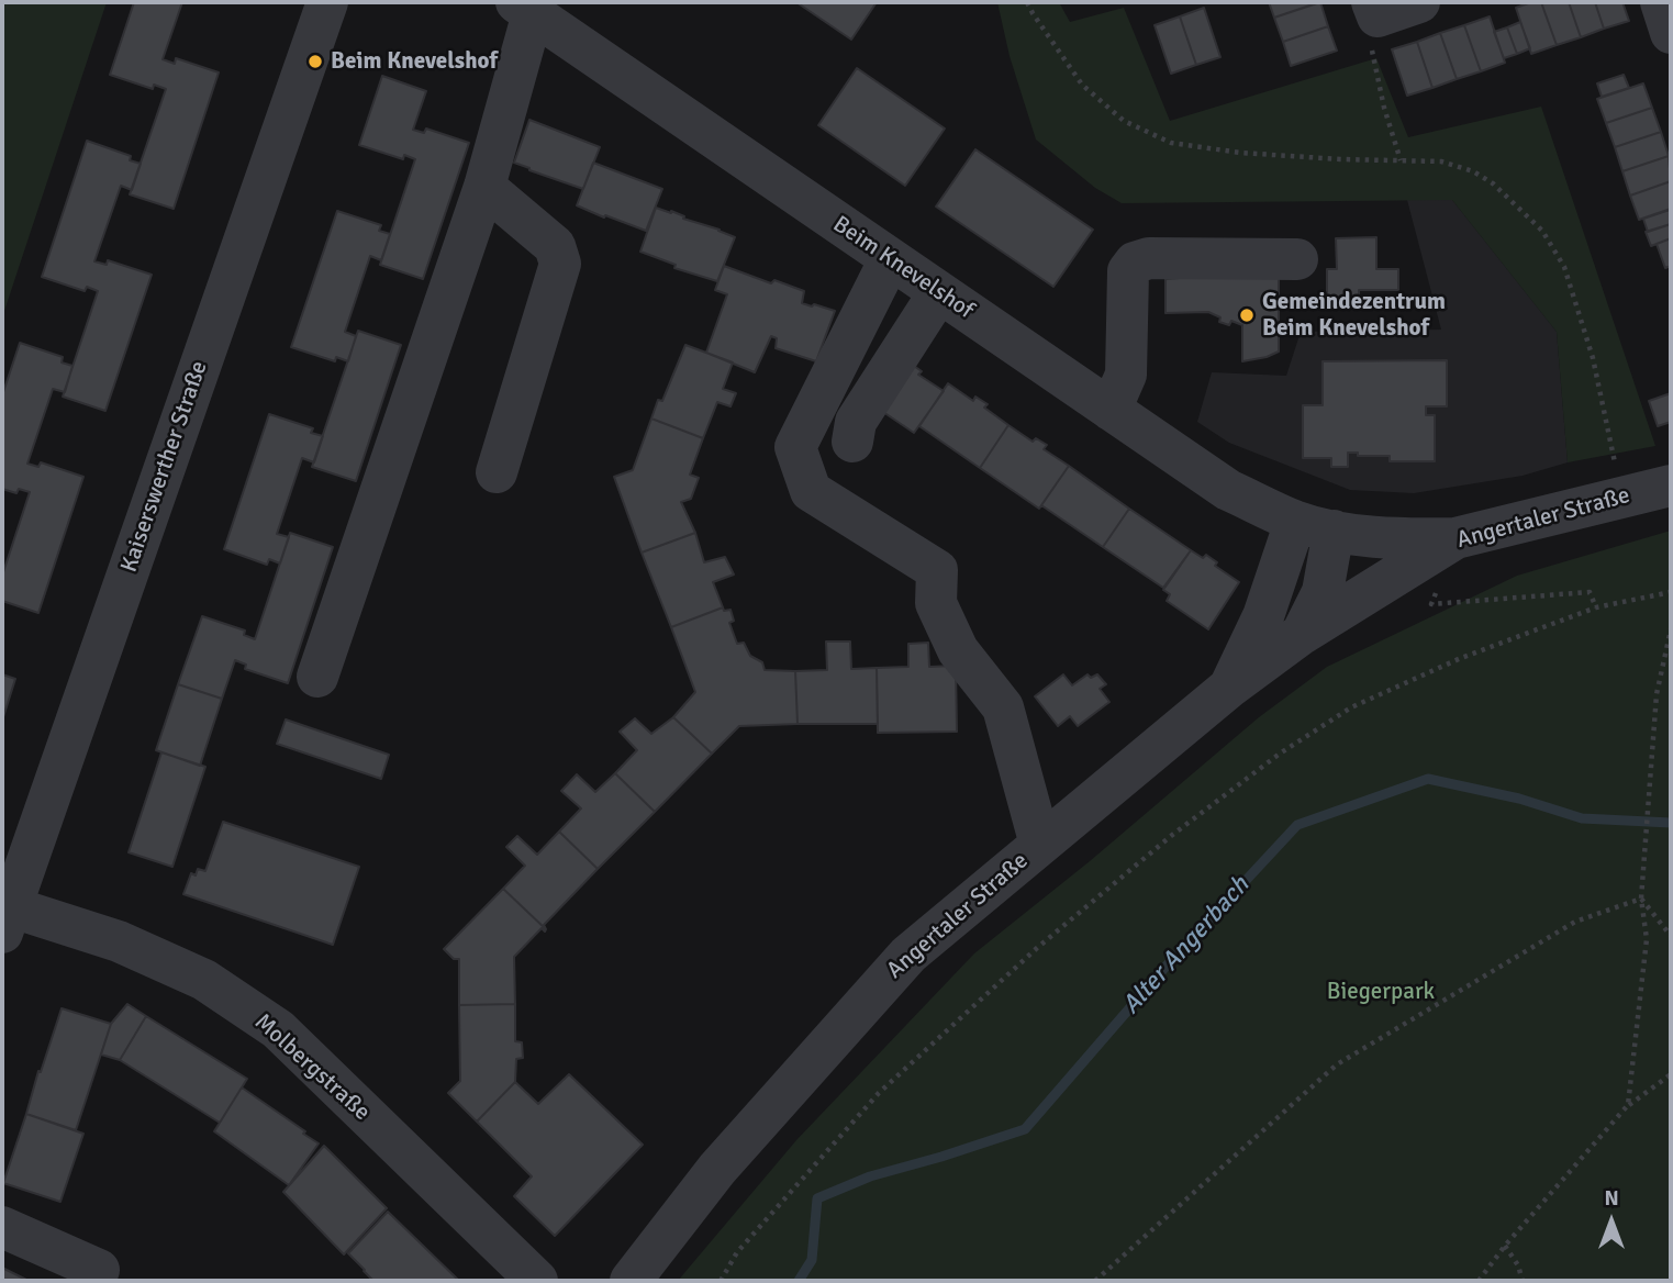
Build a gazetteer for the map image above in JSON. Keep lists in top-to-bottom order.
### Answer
{
  "streets": {
    "street": [
      "Beim Knevelshof",
      "Kaiserswerther Straße",
      "Angertaler Straße",
      "Molbergstraße"
    ]
  },
  "crossings": [
    ["Beim Knevelshof", "Angertaler Straße"],
    ["Kaiserswerther Straße", "Molbergstraße"]
  ],
  "water": ["Alter Angerbach"],
  "parks": ["Biegerpark"],
  "places": ["Beim Knevelshof", "Gemeindezentrum Beim Knevelshof"],
  "north": "top"
}
